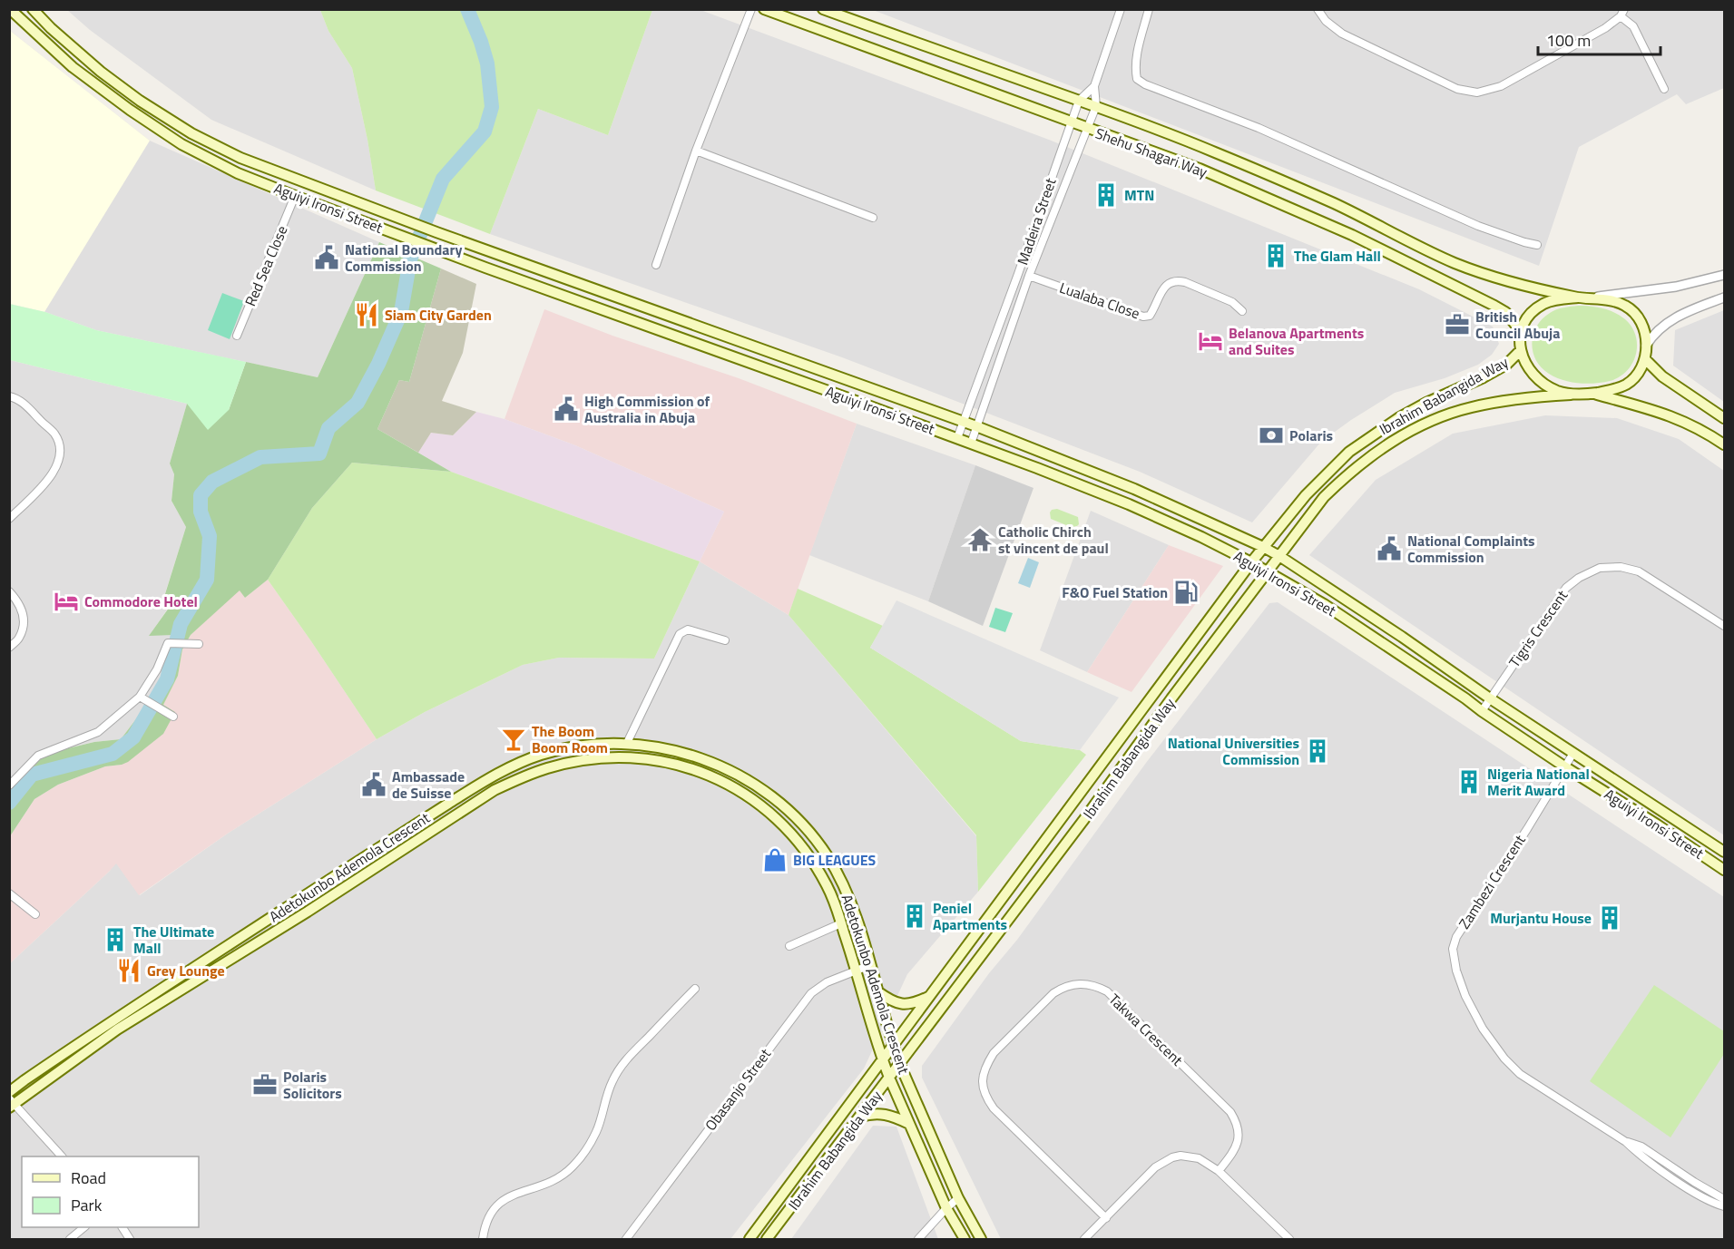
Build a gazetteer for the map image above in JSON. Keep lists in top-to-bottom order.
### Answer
{
  "streets": {
    "main road": [
      "Shehu Shagari Way",
      "Aguiyi Ironsi Street",
      "Ibrahim Babangida Way",
      "Adetokunbo Ademola Crescent"
    ],
    "street": [
      "Madeira Street",
      "Red Sea Close",
      "Lualaba Close",
      "Tigris Crescent",
      "Zambezi Crescent",
      "Takwa Crescent",
      "Obasanjo Street"
    ]
  },
  "crossings": [
    ["Shehu Shagari Way", "Madeira Street"],
    ["Shehu Shagari Way", "Ibrahim Babangida Way"],
    ["Aguiyi Ironsi Street", "Madeira Street"],
    ["Aguiyi Ironsi Street", "Red Sea Close"],
    ["Aguiyi Ironsi Street", "Ibrahim Babangida Way"],
    ["Aguiyi Ironsi Street", "Tigris Crescent"],
    ["Aguiyi Ironsi Street", "Zambezi Crescent"],
    ["Ibrahim Babangida Way", "Adetokunbo Ademola Crescent"],
    ["Adetokunbo Ademola Crescent", "Obasanjo Street"]
  ],
  "places": {
    "building": [
      "MTN",
      "The Glam Hall",
      "National Universities Commission",
      "Nigeria National Merit Award",
      "Peniel Apartments",
      "Murjantu House",
      "The Ultimate Mall"
    ],
    "public building": [
      "National Boundary Commission",
      "High Commission of Australia in Abuja",
      "National Complaints Commission",
      "Ambassade de Suisse"
    ],
    "restaurant": ["Siam City Garden", "Grey Lounge"],
    "office": ["British Council Abuja", "Polaris Solicitors"],
    "hotel": ["Belanova Apartments and Suites", "Commodore Hotel"],
    "bank": ["Polaris"],
    "temple": ["Catholic Chirch st vincent de paul"],
    "fuel station": ["F&O Fuel Station"],
    "bar": ["The Boom Boom Room"],
    "shop": ["BIG LEAGUES"]
  },
  "legend": ["Road", "Park"],
  "scale_bar": "100 m"
}
